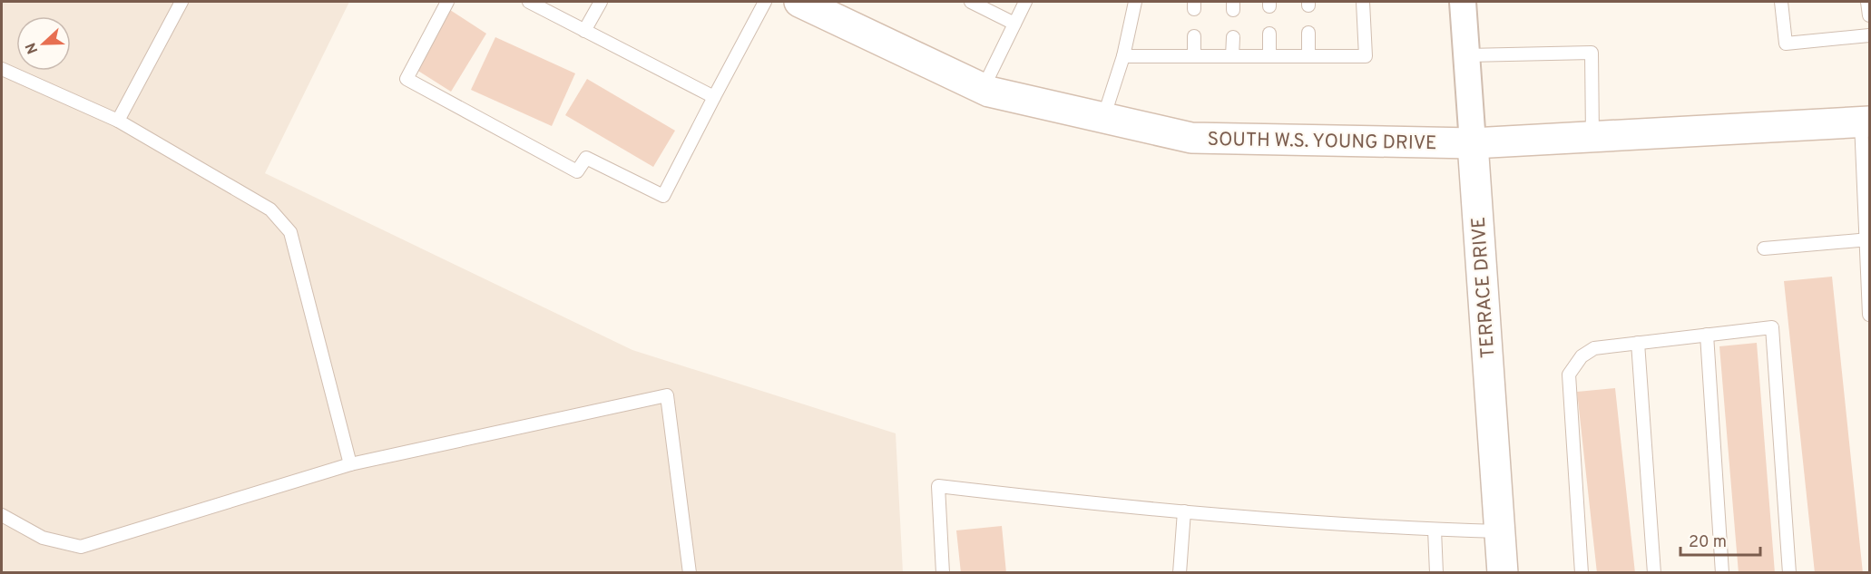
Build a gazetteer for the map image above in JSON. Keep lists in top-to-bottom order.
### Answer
{
  "streets": {
    "main road": ["SOUTH W.S. YOUNG DRIVE", "TERRACE DRIVE"]
  },
  "crossings": [
    ["SOUTH W.S. YOUNG DRIVE", "TERRACE DRIVE"]
  ],
  "scale_bar": "20 m",
  "north": "left"
}
